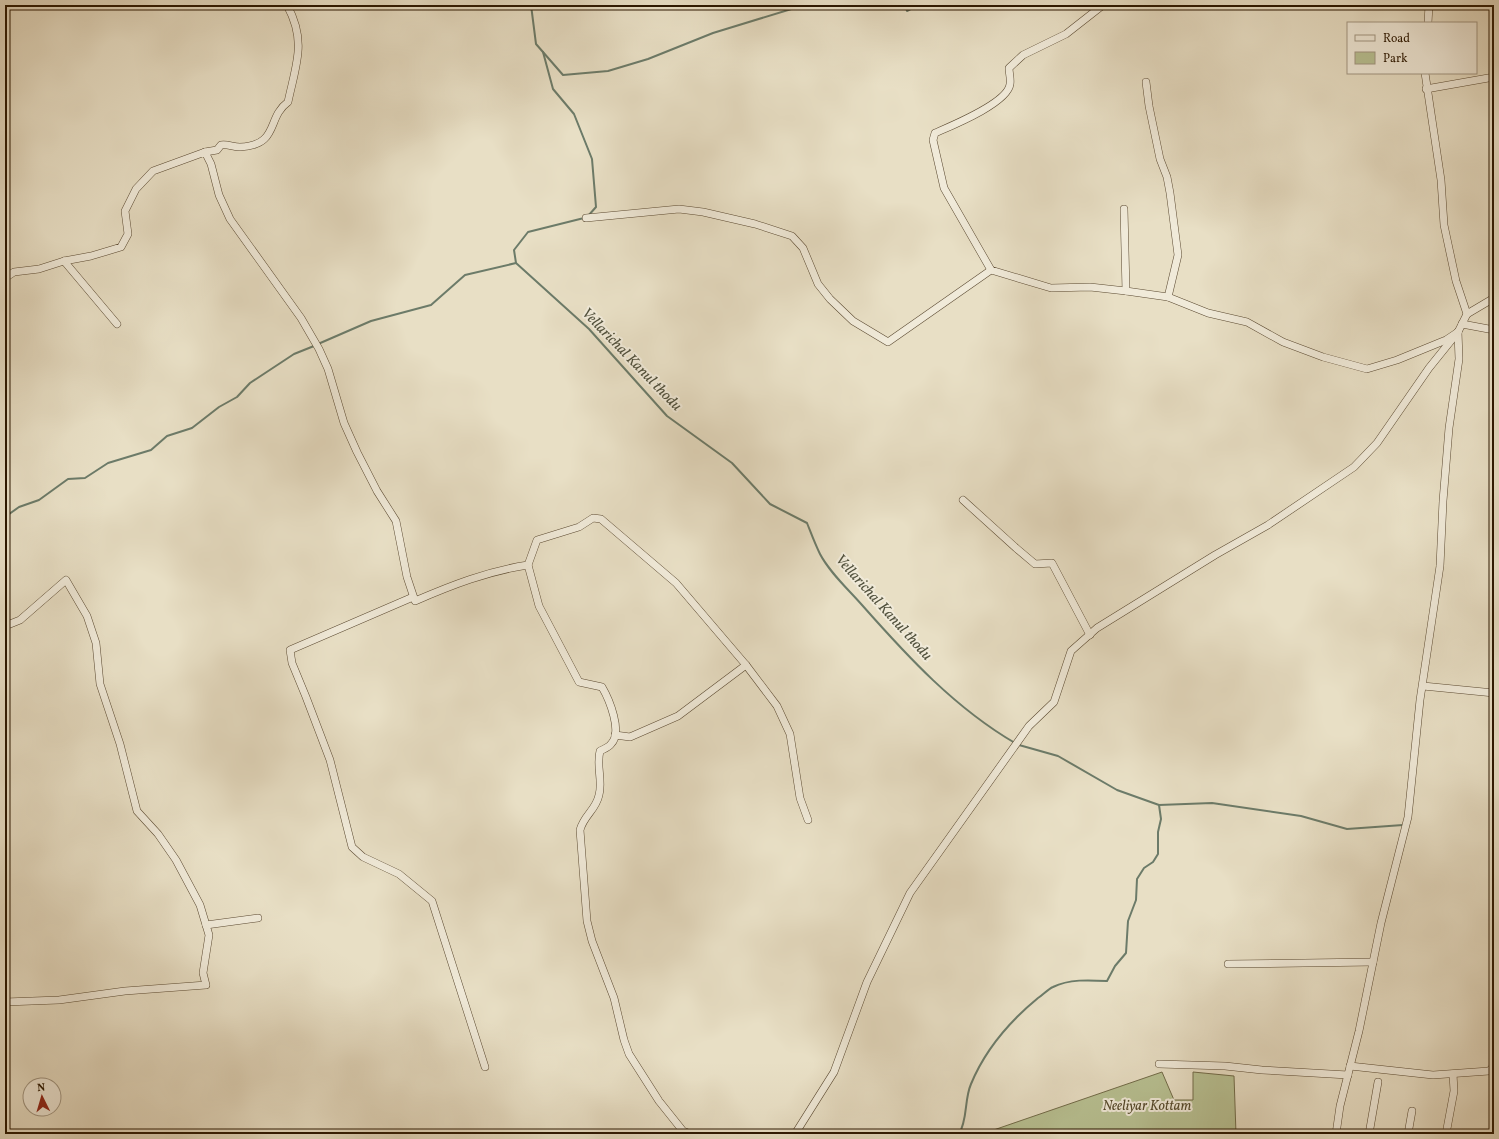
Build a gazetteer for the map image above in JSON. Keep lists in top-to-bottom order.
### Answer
{
  "water": ["Vellarichal Kanul thodu"],
  "parks": ["Neeliyar Kottam"],
  "legend": ["Road", "Park"],
  "north": "top"
}
